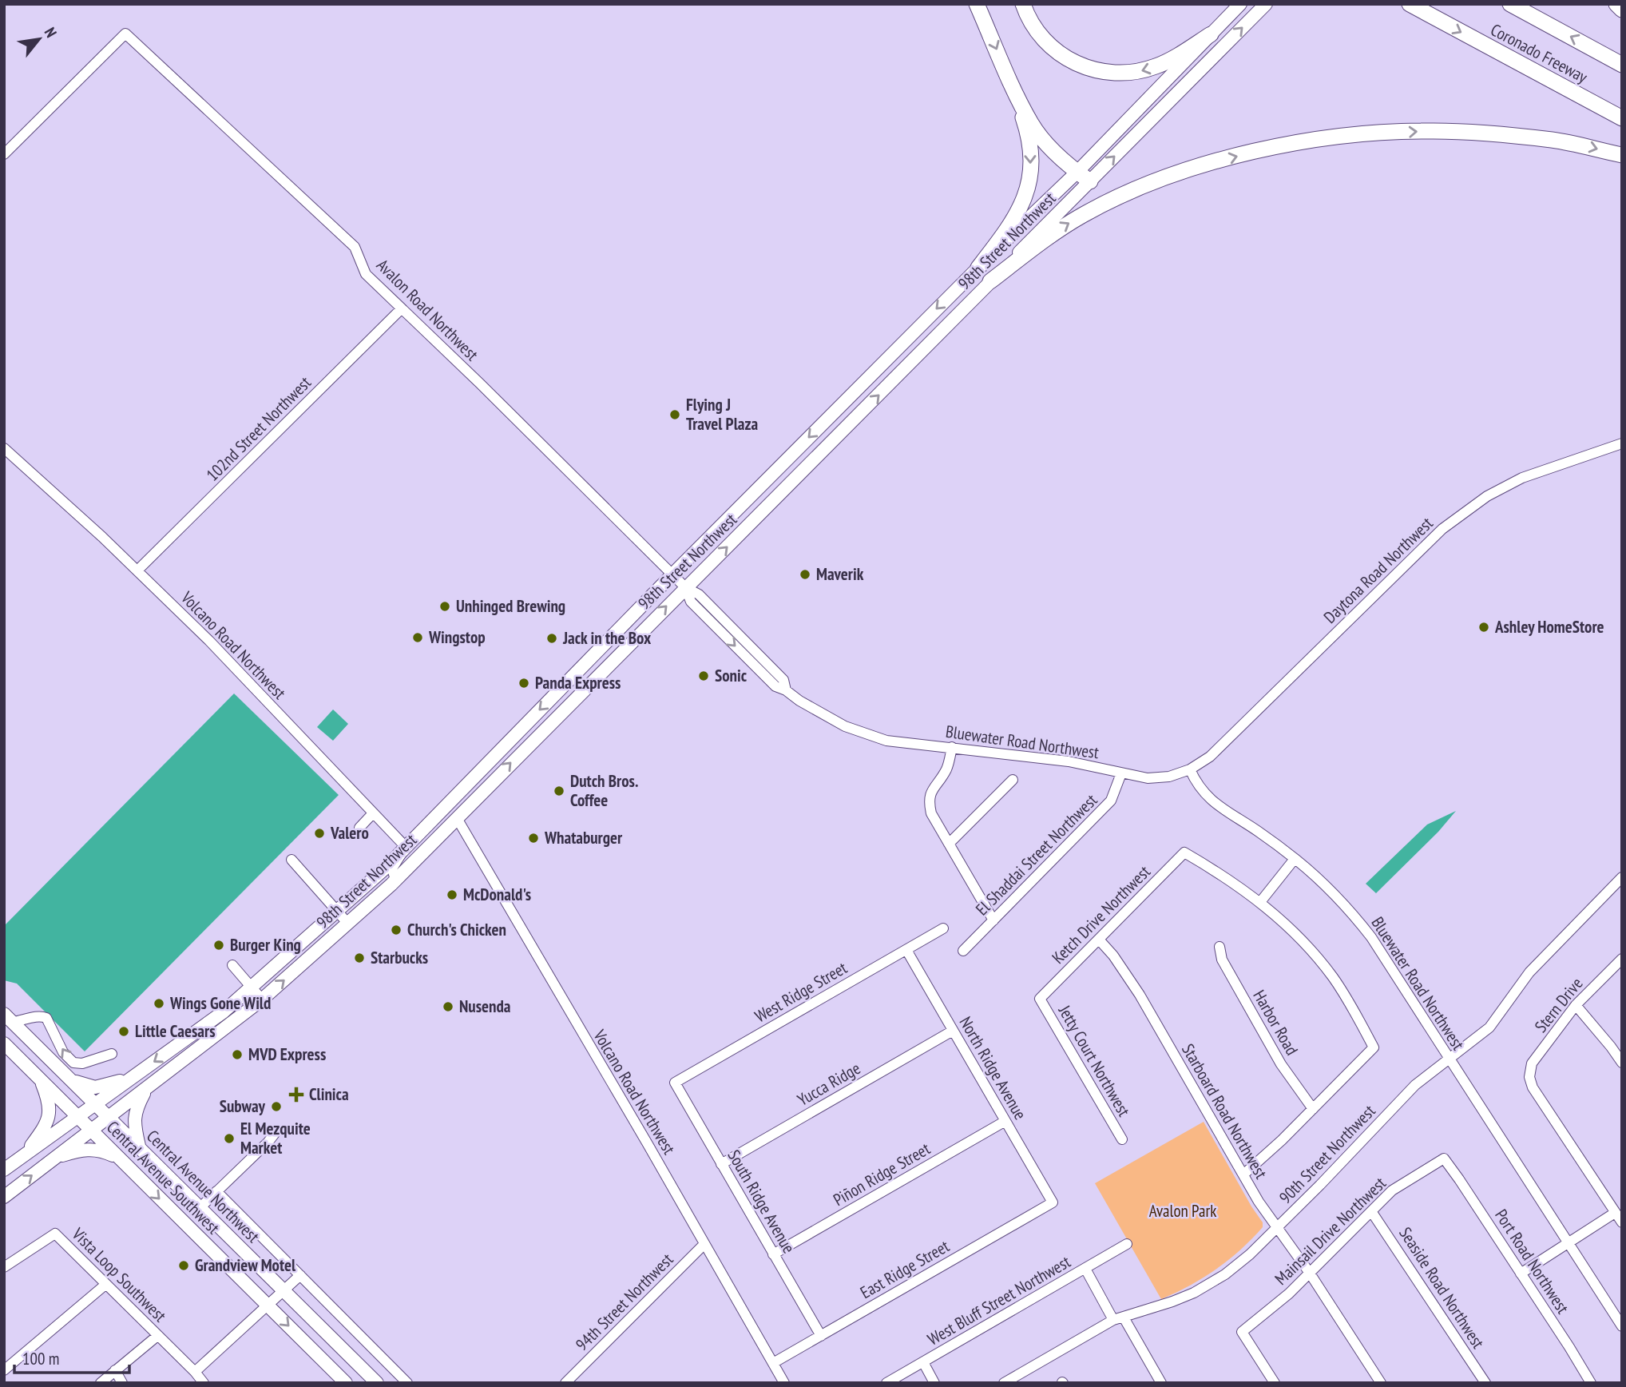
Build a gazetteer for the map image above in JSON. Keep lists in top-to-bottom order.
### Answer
{
  "streets": {
    "highway": ["Coronado Freeway"],
    "main road": ["98th Street Northwest", "Central Avenue Southwest", "Central Avenue Northwest"],
    "street": [
      "Avalon Road Northwest",
      "102nd Street Northwest",
      "Daytona Road Northwest",
      "Volcano Road Northwest",
      "Bluewater Road Northwest",
      "El Shaddai Street Northwest",
      "Ketch Drive Northwest",
      "West Ridge Street",
      "Stern Drive",
      "Harbor Road",
      "Jetty Court Northwest",
      "North Ridge Avenue",
      "Yucca Ridge",
      "Starboard Road Northwest",
      "90th Street Northwest",
      "Piñon Ridge Street",
      "South Ridge Avenue",
      "Mainsail Drive Northwest",
      "Port Road Northwest",
      "East Ridge Street",
      "Vista Loop Southwest",
      "Seaside Road Northwest",
      "West Bluff Street Northwest",
      "94th Street Northwest"
    ]
  },
  "crossings": [
    ["98th Street Northwest", "Avalon Road Northwest"],
    ["98th Street Northwest", "Volcano Road Northwest"],
    ["98th Street Northwest", "Bluewater Road Northwest"],
    ["98th Street Northwest", "Central Avenue Southwest"],
    ["98th Street Northwest", "Central Avenue Northwest"],
    ["Avalon Road Northwest", "102nd Street Northwest"],
    ["Avalon Road Northwest", "Bluewater Road Northwest"],
    ["102nd Street Northwest", "Volcano Road Northwest"],
    ["Daytona Road Northwest", "Bluewater Road Northwest"],
    ["Volcano Road Northwest", "East Ridge Street"],
    ["Volcano Road Northwest", "94th Street Northwest"],
    ["Bluewater Road Northwest", "El Shaddai Street Northwest"],
    ["Bluewater Road Northwest", "90th Street Northwest"],
    ["Ketch Drive Northwest", "Jetty Court Northwest"],
    ["Ketch Drive Northwest", "Starboard Road Northwest"],
    ["West Ridge Street", "North Ridge Avenue"],
    ["West Ridge Street", "South Ridge Avenue"],
    ["North Ridge Avenue", "Yucca Ridge"],
    ["North Ridge Avenue", "Piñon Ridge Street"],
    ["North Ridge Avenue", "East Ridge Street"],
    ["Yucca Ridge", "South Ridge Avenue"],
    ["Starboard Road Northwest", "90th Street Northwest"],
    ["Starboard Road Northwest", "Mainsail Drive Northwest"],
    ["Piñon Ridge Street", "South Ridge Avenue"],
    ["South Ridge Avenue", "East Ridge Street"],
    ["Mainsail Drive Northwest", "Port Road Northwest"],
    ["Mainsail Drive Northwest", "Seaside Road Northwest"]
  ],
  "one_way": ["Central Avenue Southwest"],
  "parks": ["Avalon Park"],
  "places": {
    "other": [
      "Flying J Travel Plaza",
      "Maverik",
      "Unhinged Brewing",
      "Ashley HomeStore",
      "Wingstop",
      "Jack in the Box",
      "Sonic",
      "Panda Express",
      "Dutch Bros. Coffee",
      "Valero",
      "Whataburger",
      "McDonald's",
      "Church's Chicken",
      "Burger King",
      "Starbucks",
      "Wings Gone Wild",
      "Nusenda",
      "Little Caesars",
      "MVD Express",
      "Subway",
      "El Mezquite Market",
      "Grandview Motel"
    ],
    "health": ["Clinica"]
  },
  "scale_bar": "100 m",
  "north": "top right"
}
